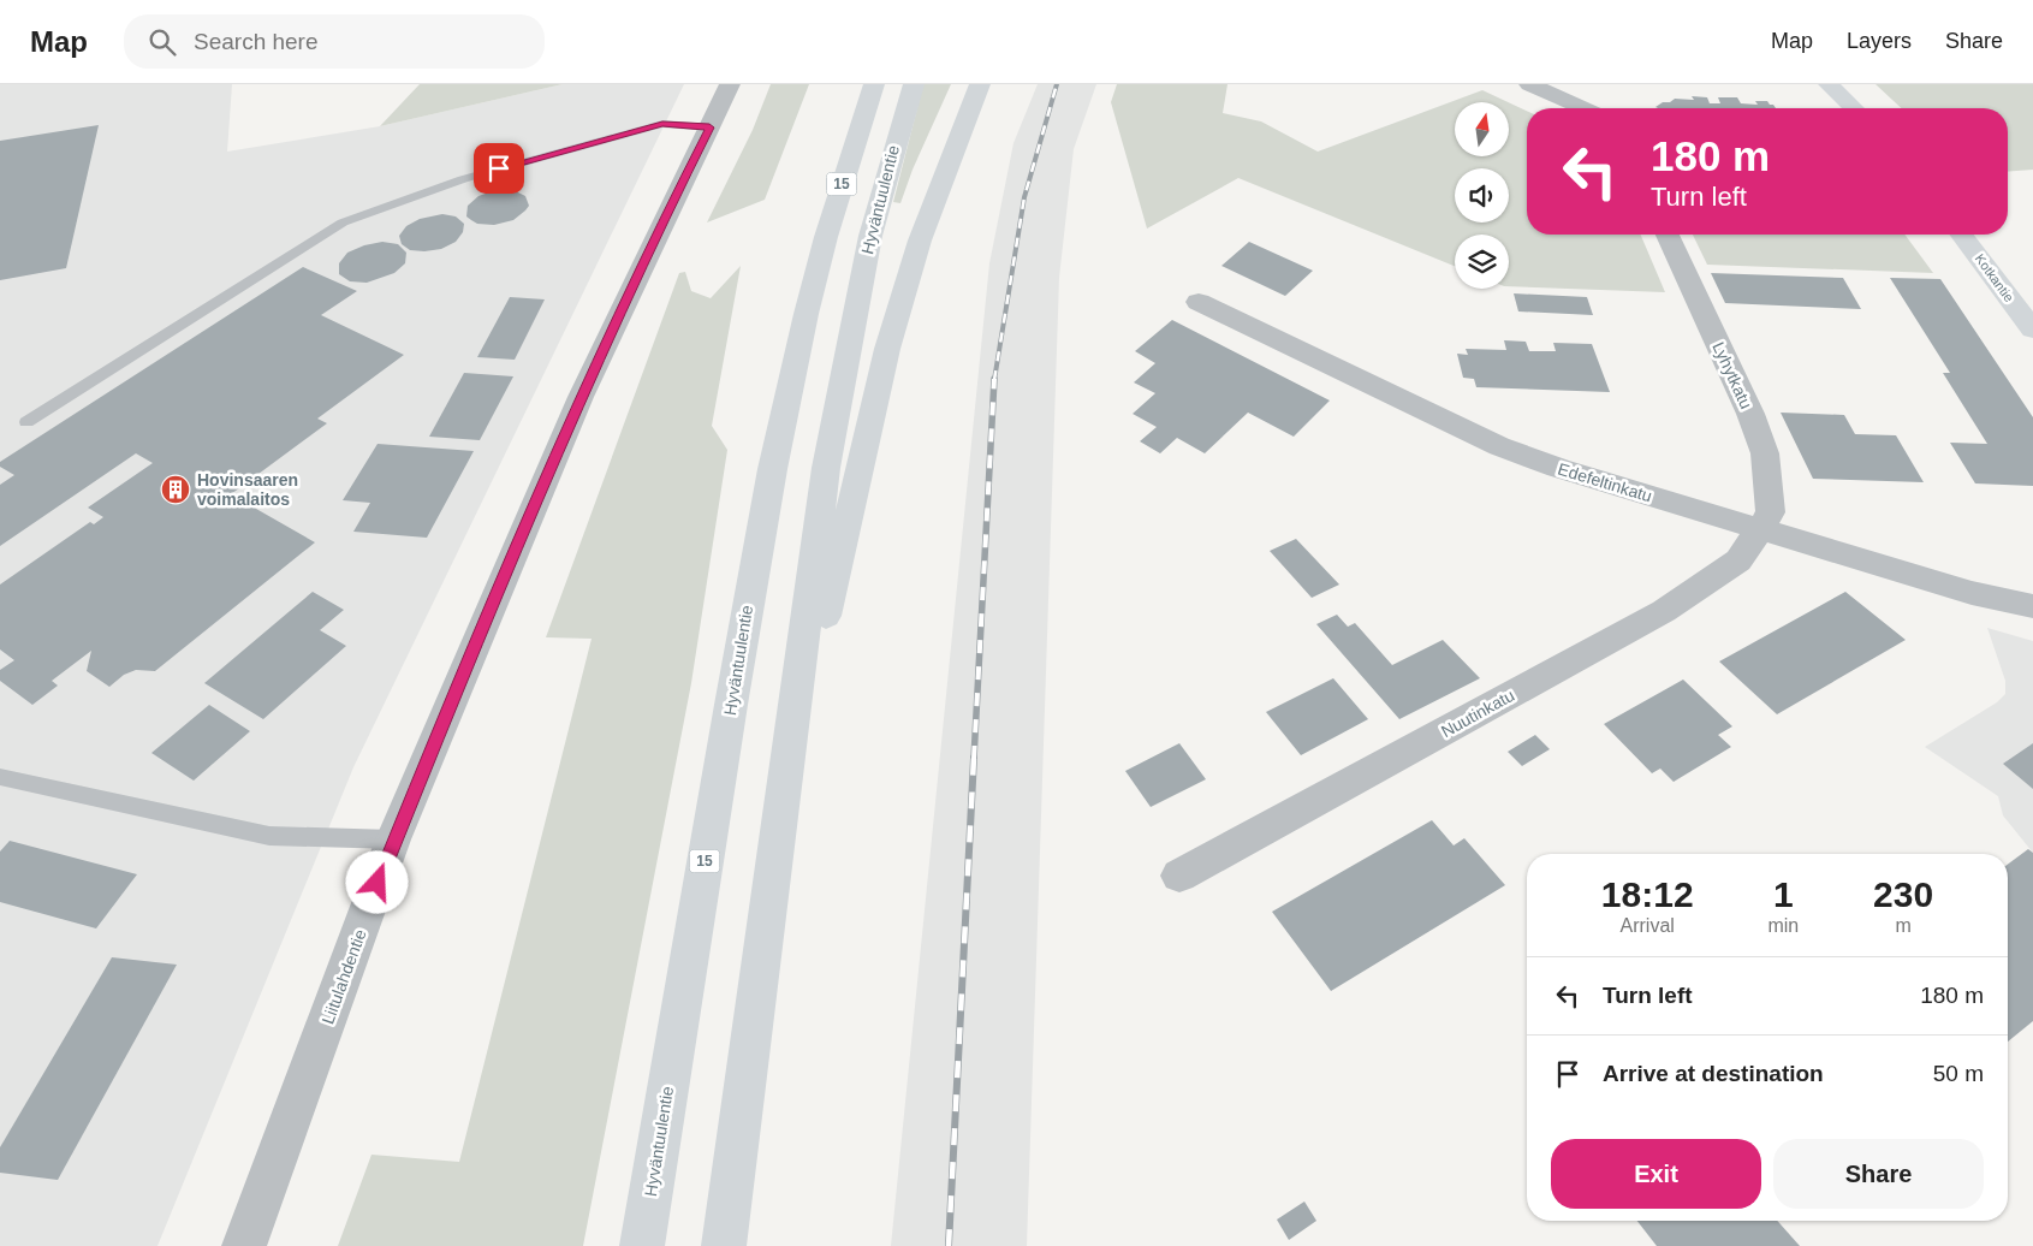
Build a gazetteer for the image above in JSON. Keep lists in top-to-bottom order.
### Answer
{
  "streets": {
    "main road": ["15", "Hyväntuulentie", "Kotkantie"],
    "street": [
      "Lyhytkatu",
      "Edefeltinkatu",
      "Nuutinkatu",
      "Liitulahdentie"
    ]
  },
  "crossings": [
    ["Lyhytkatu", "Edefeltinkatu"],
    ["Lyhytkatu", "Nuutinkatu"],
    ["Edefeltinkatu", "Nuutinkatu"]
  ],
  "places": {
    "building": ["Hovinsaaren voimalaitos"]
  },
  "north": "top",
  "page": {
    "header": "Map",
    "search": "Search here",
    "nav": ["Map", "Layers", "Share"],
    "turn": ["180 m", "Turn left"],
    "eta": [
      "18:12",
      "Arrival",
      "1",
      "min",
      "230",
      "m"
    ],
    "list": [
      {
        "name": "Turn left",
        "value": "180 m"
      },
      {
        "name": "Arrive at destination",
        "value": "50 m"
      }
    ],
    "buttons": ["Exit", "Share"]
  }
}
